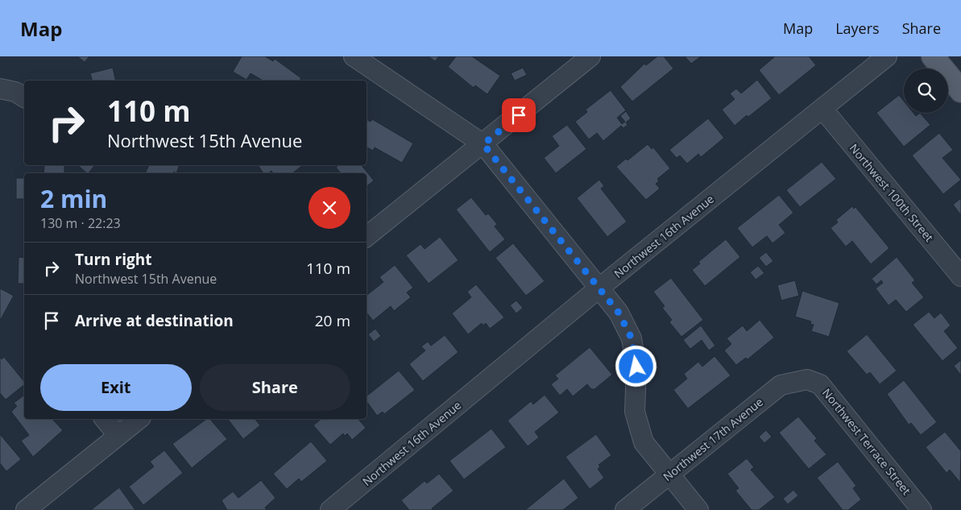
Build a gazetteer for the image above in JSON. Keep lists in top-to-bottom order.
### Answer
{
  "streets": {
    "street": [
      "Northwest 100th Street",
      "Northwest 16th Avenue",
      "Northwest 17th Avenue",
      "Northwest Terrace Street"
    ]
  },
  "crossings": [
    ["Northwest 100th Street", "Northwest 16th Avenue"],
    ["Northwest 17th Avenue", "Northwest Terrace Street"]
  ],
  "page": {
    "header": "Map",
    "nav": ["Map", "Layers", "Share"],
    "turn": ["110 m", "Northwest 15th Avenue"],
    "heading": ["2 min", "130 m · 22:23"],
    "list": [
      {
        "name": "Turn right",
        "note": "Northwest 15th Avenue",
        "value": "110 m"
      },
      {
        "name": "Arrive at destination",
        "value": "20 m"
      }
    ],
    "buttons": ["Exit", "Share"]
  }
}
